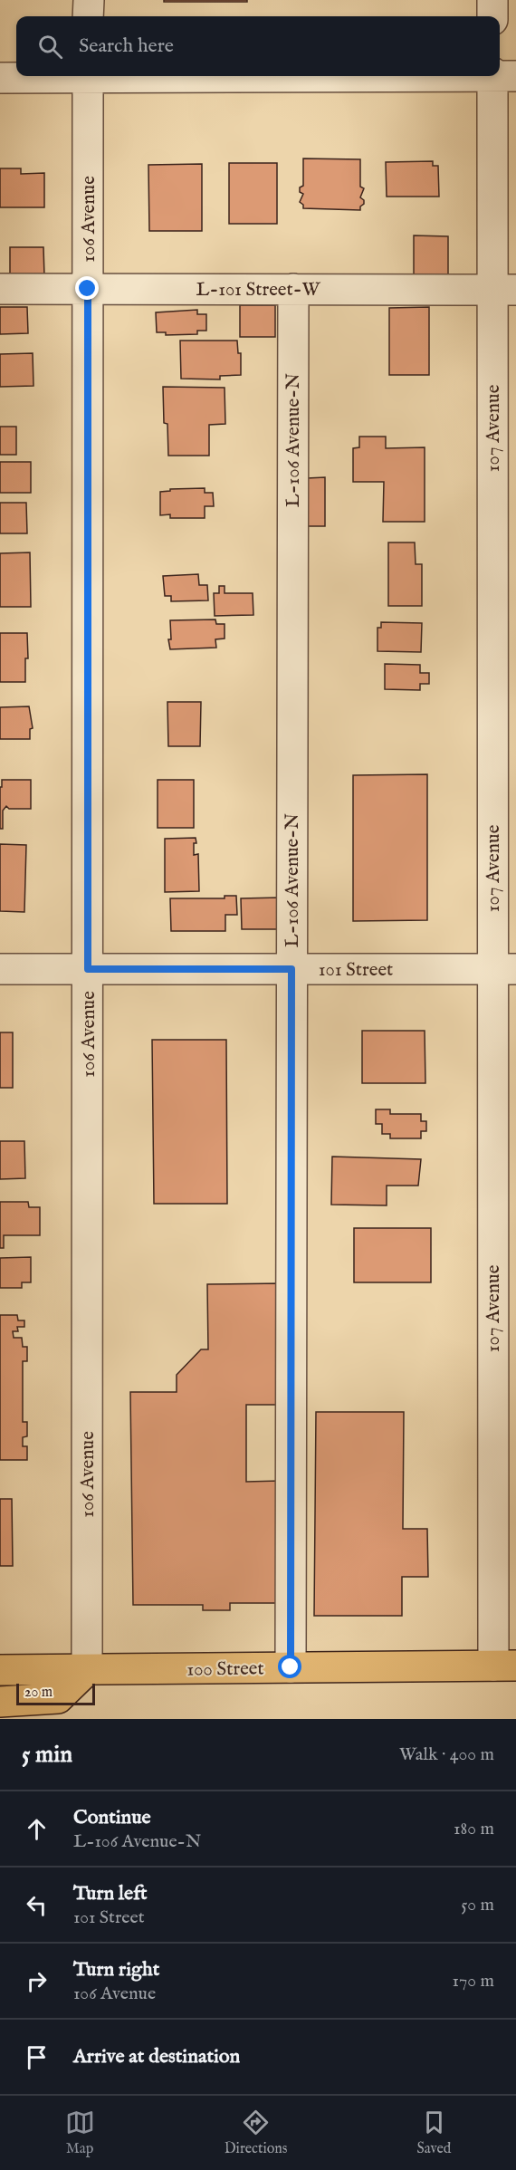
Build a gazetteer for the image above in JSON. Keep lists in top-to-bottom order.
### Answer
{
  "streets": {
    "main road": ["100 Street"],
    "street": [
      "106 Avenue",
      "L-101 Street-W",
      "107 Avenue",
      "L-106 Avenue-N",
      "101 Street"
    ]
  },
  "crossings": [
    ["106 Avenue", "L-101 Street-W"],
    ["106 Avenue", "101 Street"],
    ["106 Avenue", "100 Street"],
    ["L-101 Street-W", "107 Avenue"],
    ["L-101 Street-W", "L-106 Avenue-N"],
    ["107 Avenue", "101 Street"],
    ["107 Avenue", "100 Street"],
    ["L-106 Avenue-N", "101 Street"],
    ["L-106 Avenue-N", "100 Street"]
  ],
  "scale_bar": "20 m",
  "page": {
    "search": "Search here",
    "scale": "20 m",
    "heading": ["5 min", "Walk · 400 m"],
    "list": [
      ["Continue", "L-106 Avenue-N", "180 m"],
      ["Turn left", "101 Street", "50 m"],
      ["Turn right", "106 Avenue", "170 m"],
      "Arrive at destination"
    ],
    "nav": ["Map", "Directions", "Saved"]
  }
}
